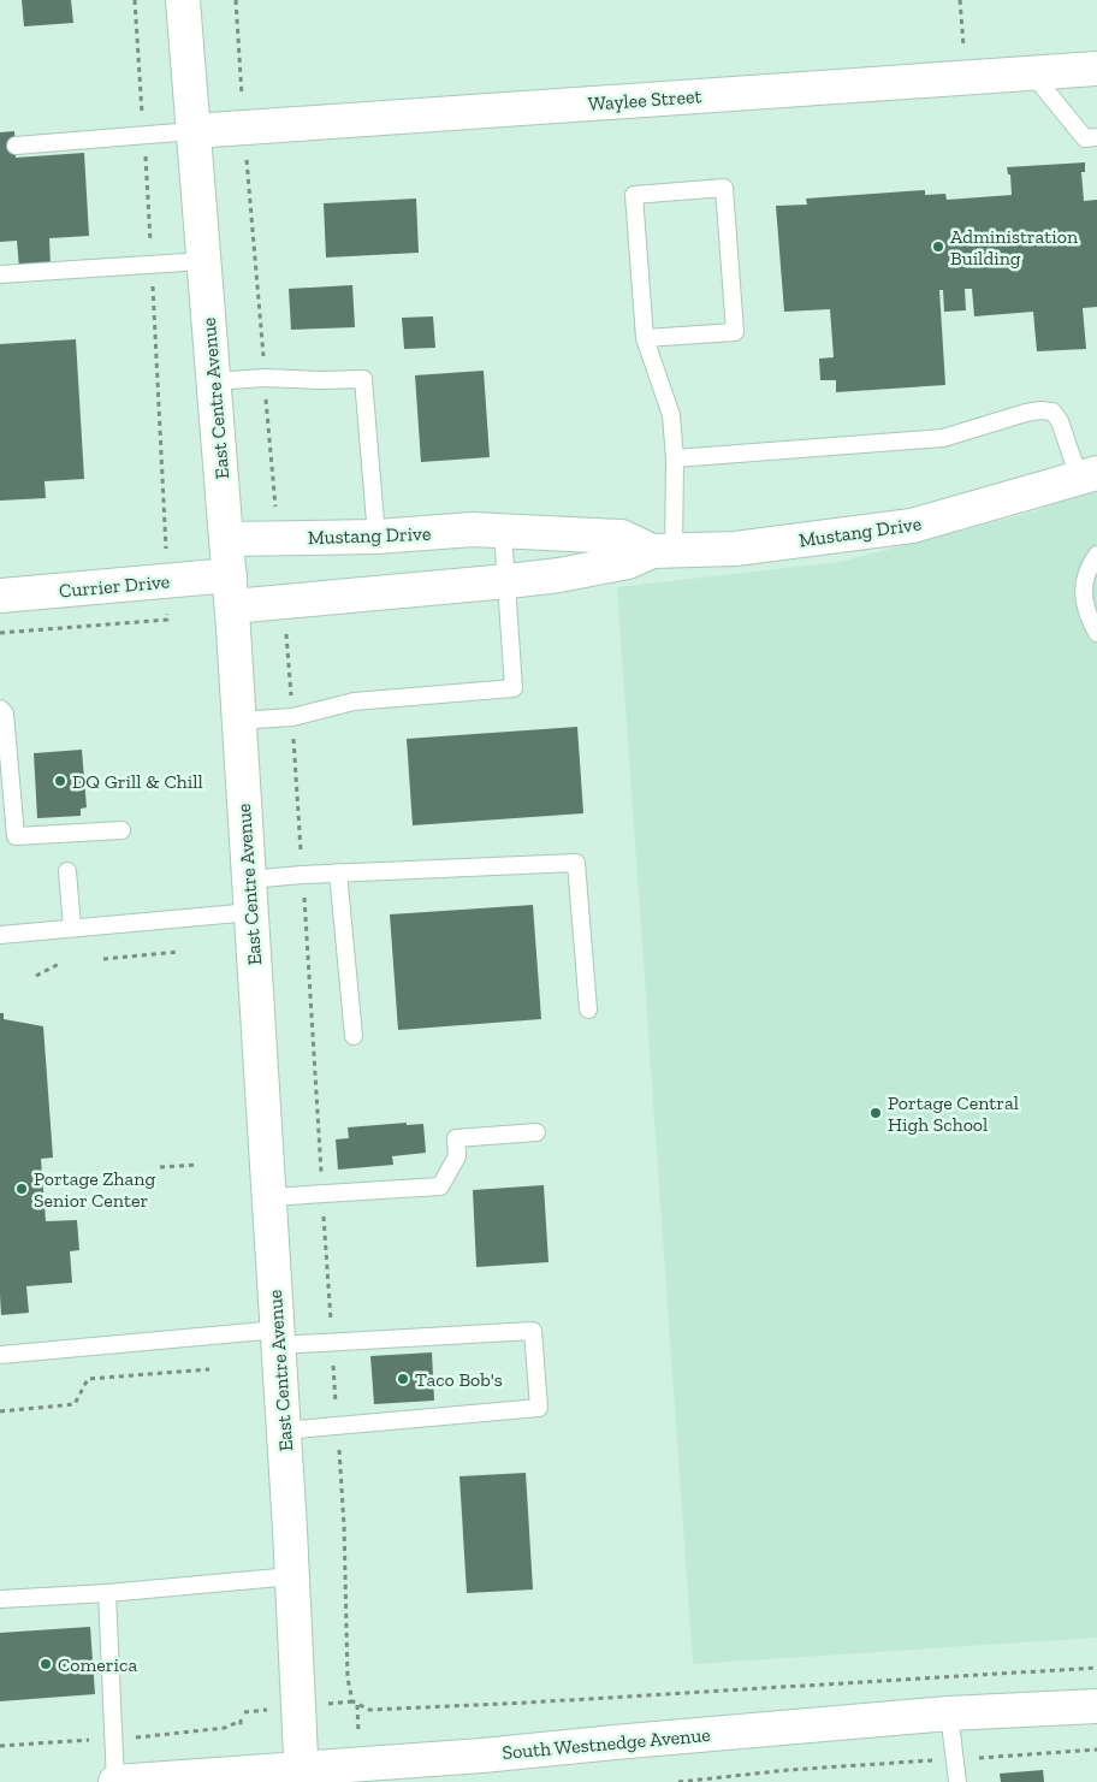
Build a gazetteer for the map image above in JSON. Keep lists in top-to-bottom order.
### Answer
{
  "streets": {
    "street": [
      "Waylee Street",
      "East Centre Avenue",
      "Mustang Drive",
      "Currier Drive",
      "South Westnedge Avenue"
    ]
  },
  "crossings": [
    ["Waylee Street", "East Centre Avenue"],
    ["East Centre Avenue", "Mustang Drive"],
    ["East Centre Avenue", "Currier Drive"],
    ["East Centre Avenue", "South Westnedge Avenue"],
    ["Mustang Drive", "Currier Drive"]
  ],
  "places": [
    "Administration Building",
    "DQ Grill & Chill",
    "Portage Central High School",
    "Portage Zhang Senior Center",
    "Taco Bob's",
    "Comerica"
  ]
}
